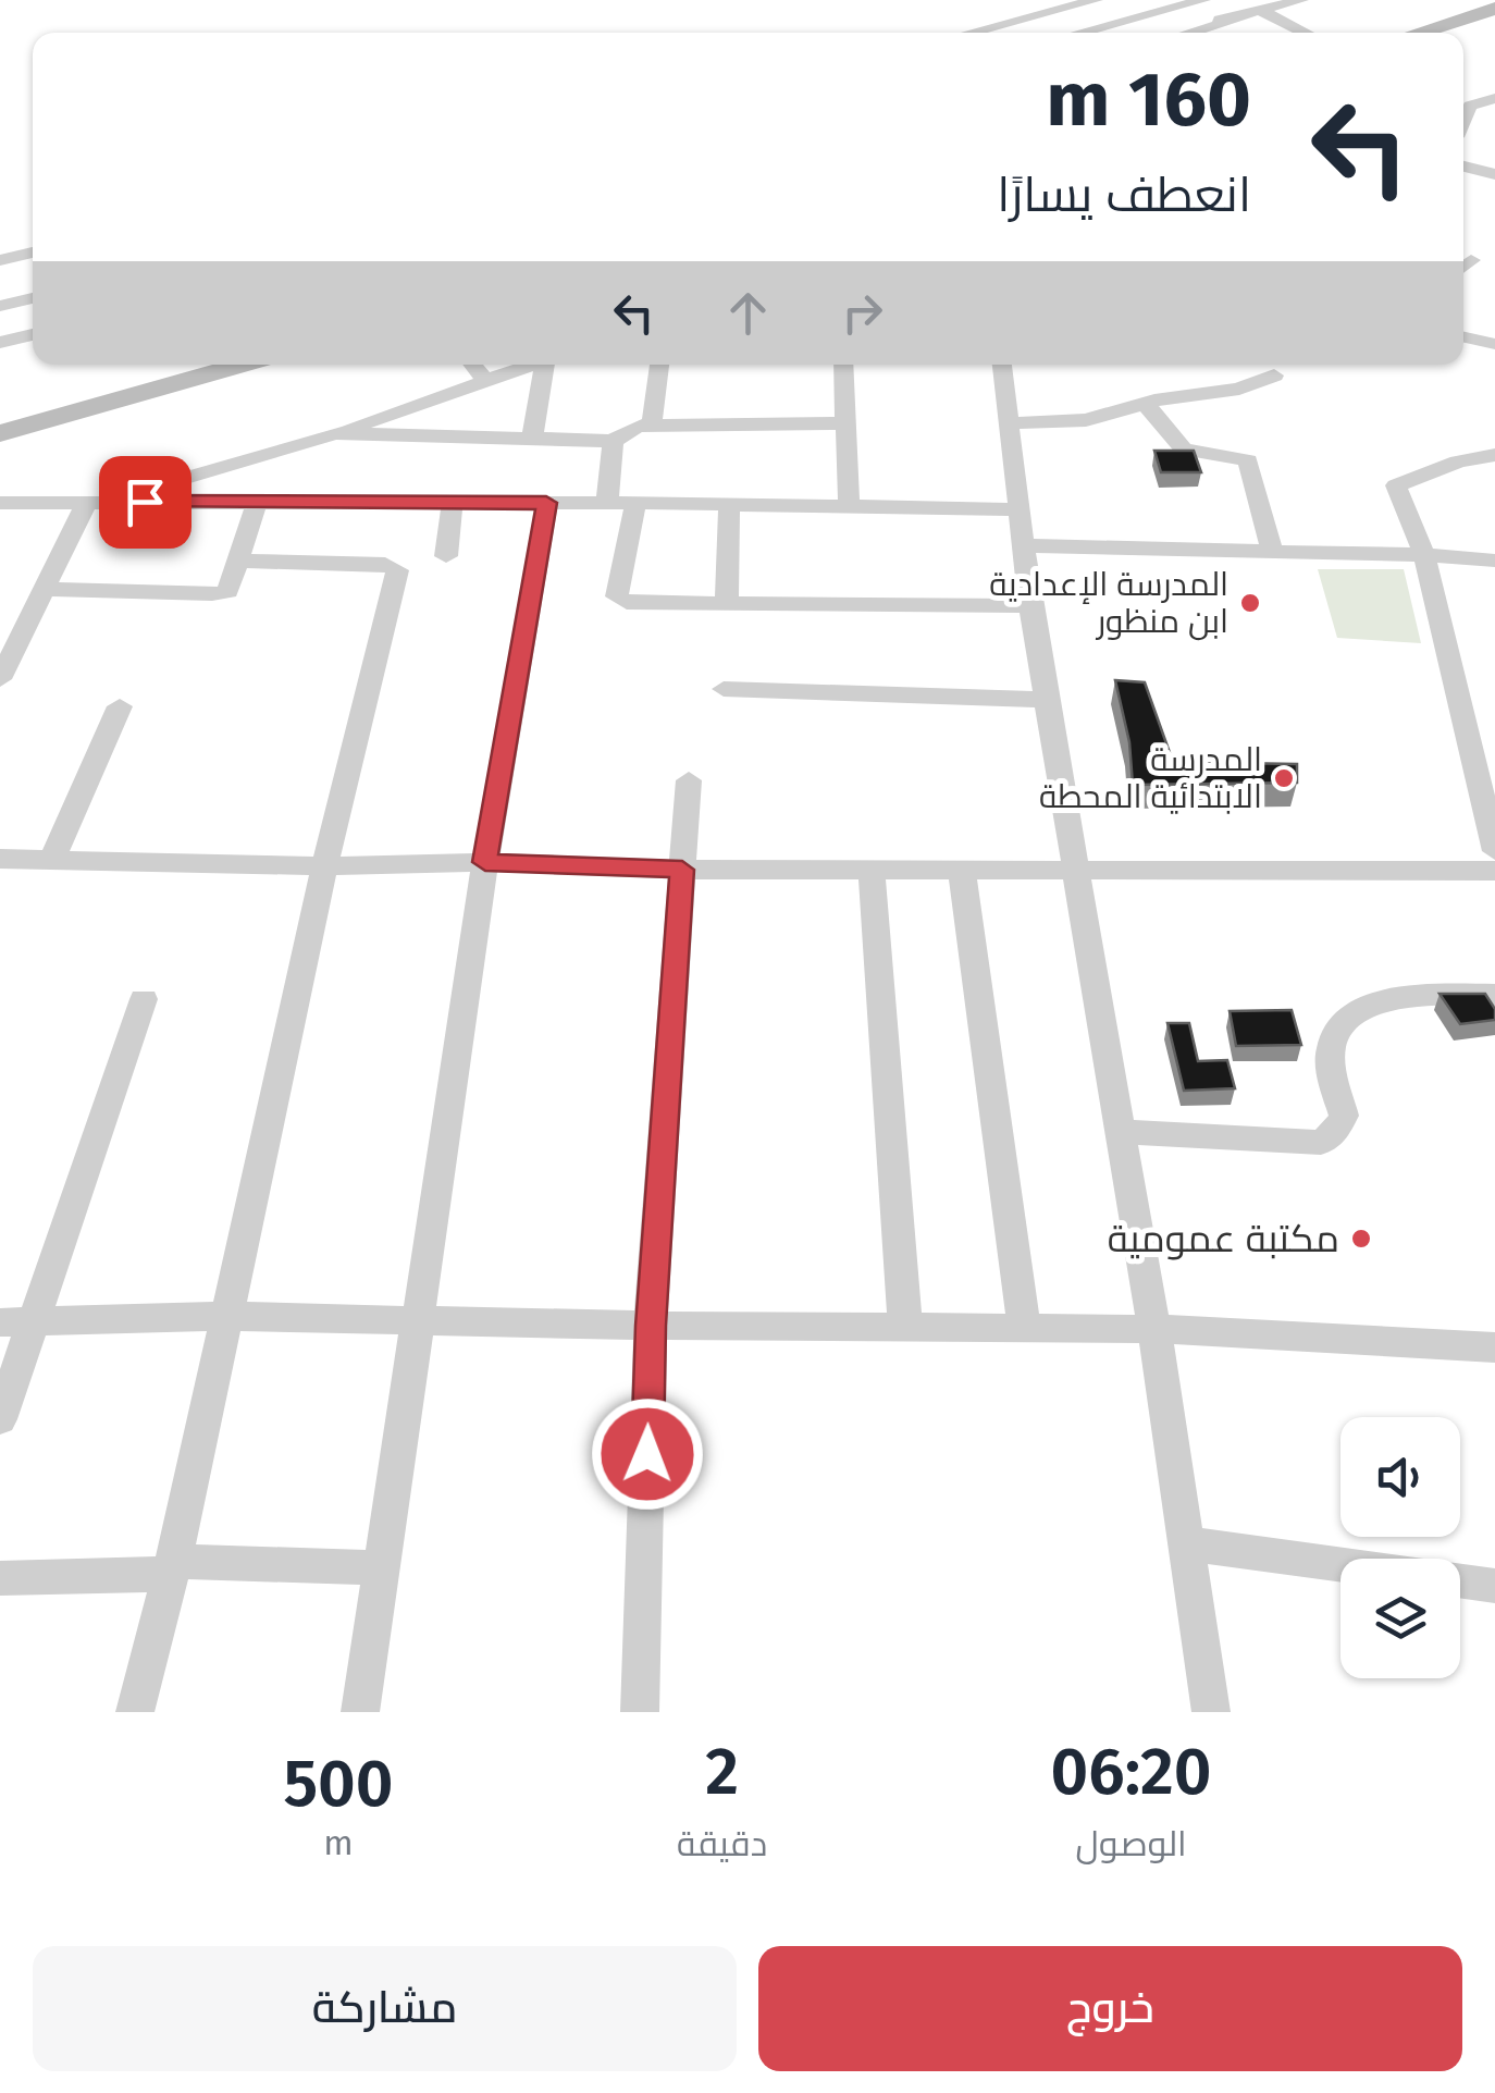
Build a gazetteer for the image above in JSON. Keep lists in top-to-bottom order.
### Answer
{
  "places": ["المدرسة الإعدادية ابن منظور", "المدرسة الابتدائية المحطة", "مكتبة عمومية"],
  "page": {
    "turn": ["160 m", "انعطف يسارًا"],
    "eta": [
      "06:20",
      "الوصول",
      "2",
      "دقيقة",
      "500",
      "m"
    ],
    "buttons": ["خروج", "مشاركة"]
  }
}
